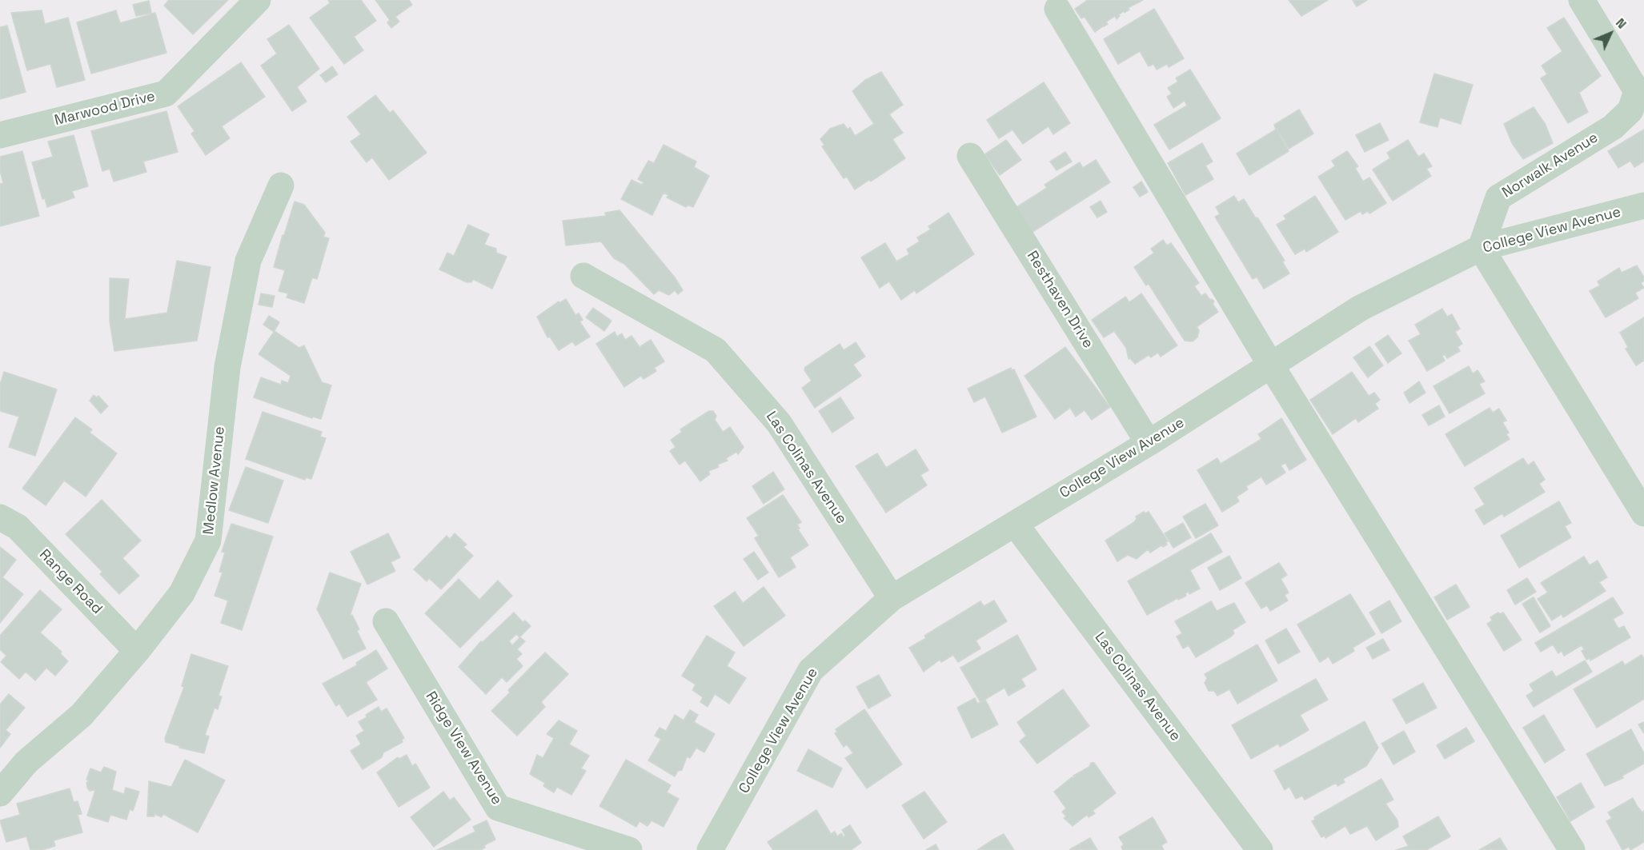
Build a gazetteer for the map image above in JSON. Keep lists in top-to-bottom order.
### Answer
{
  "streets": {
    "street": [
      "Marwood Drive",
      "Norwalk Avenue",
      "College View Avenue",
      "Resthaven Drive",
      "Las Colinas Avenue",
      "Medlow Avenue",
      "Range Road",
      "Ridge View Avenue"
    ]
  },
  "crossings": [
    ["Norwalk Avenue", "College View Avenue"],
    ["College View Avenue", "Resthaven Drive"],
    ["College View Avenue", "Las Colinas Avenue"],
    ["Medlow Avenue", "Range Road"]
  ],
  "north": "top right"
}
